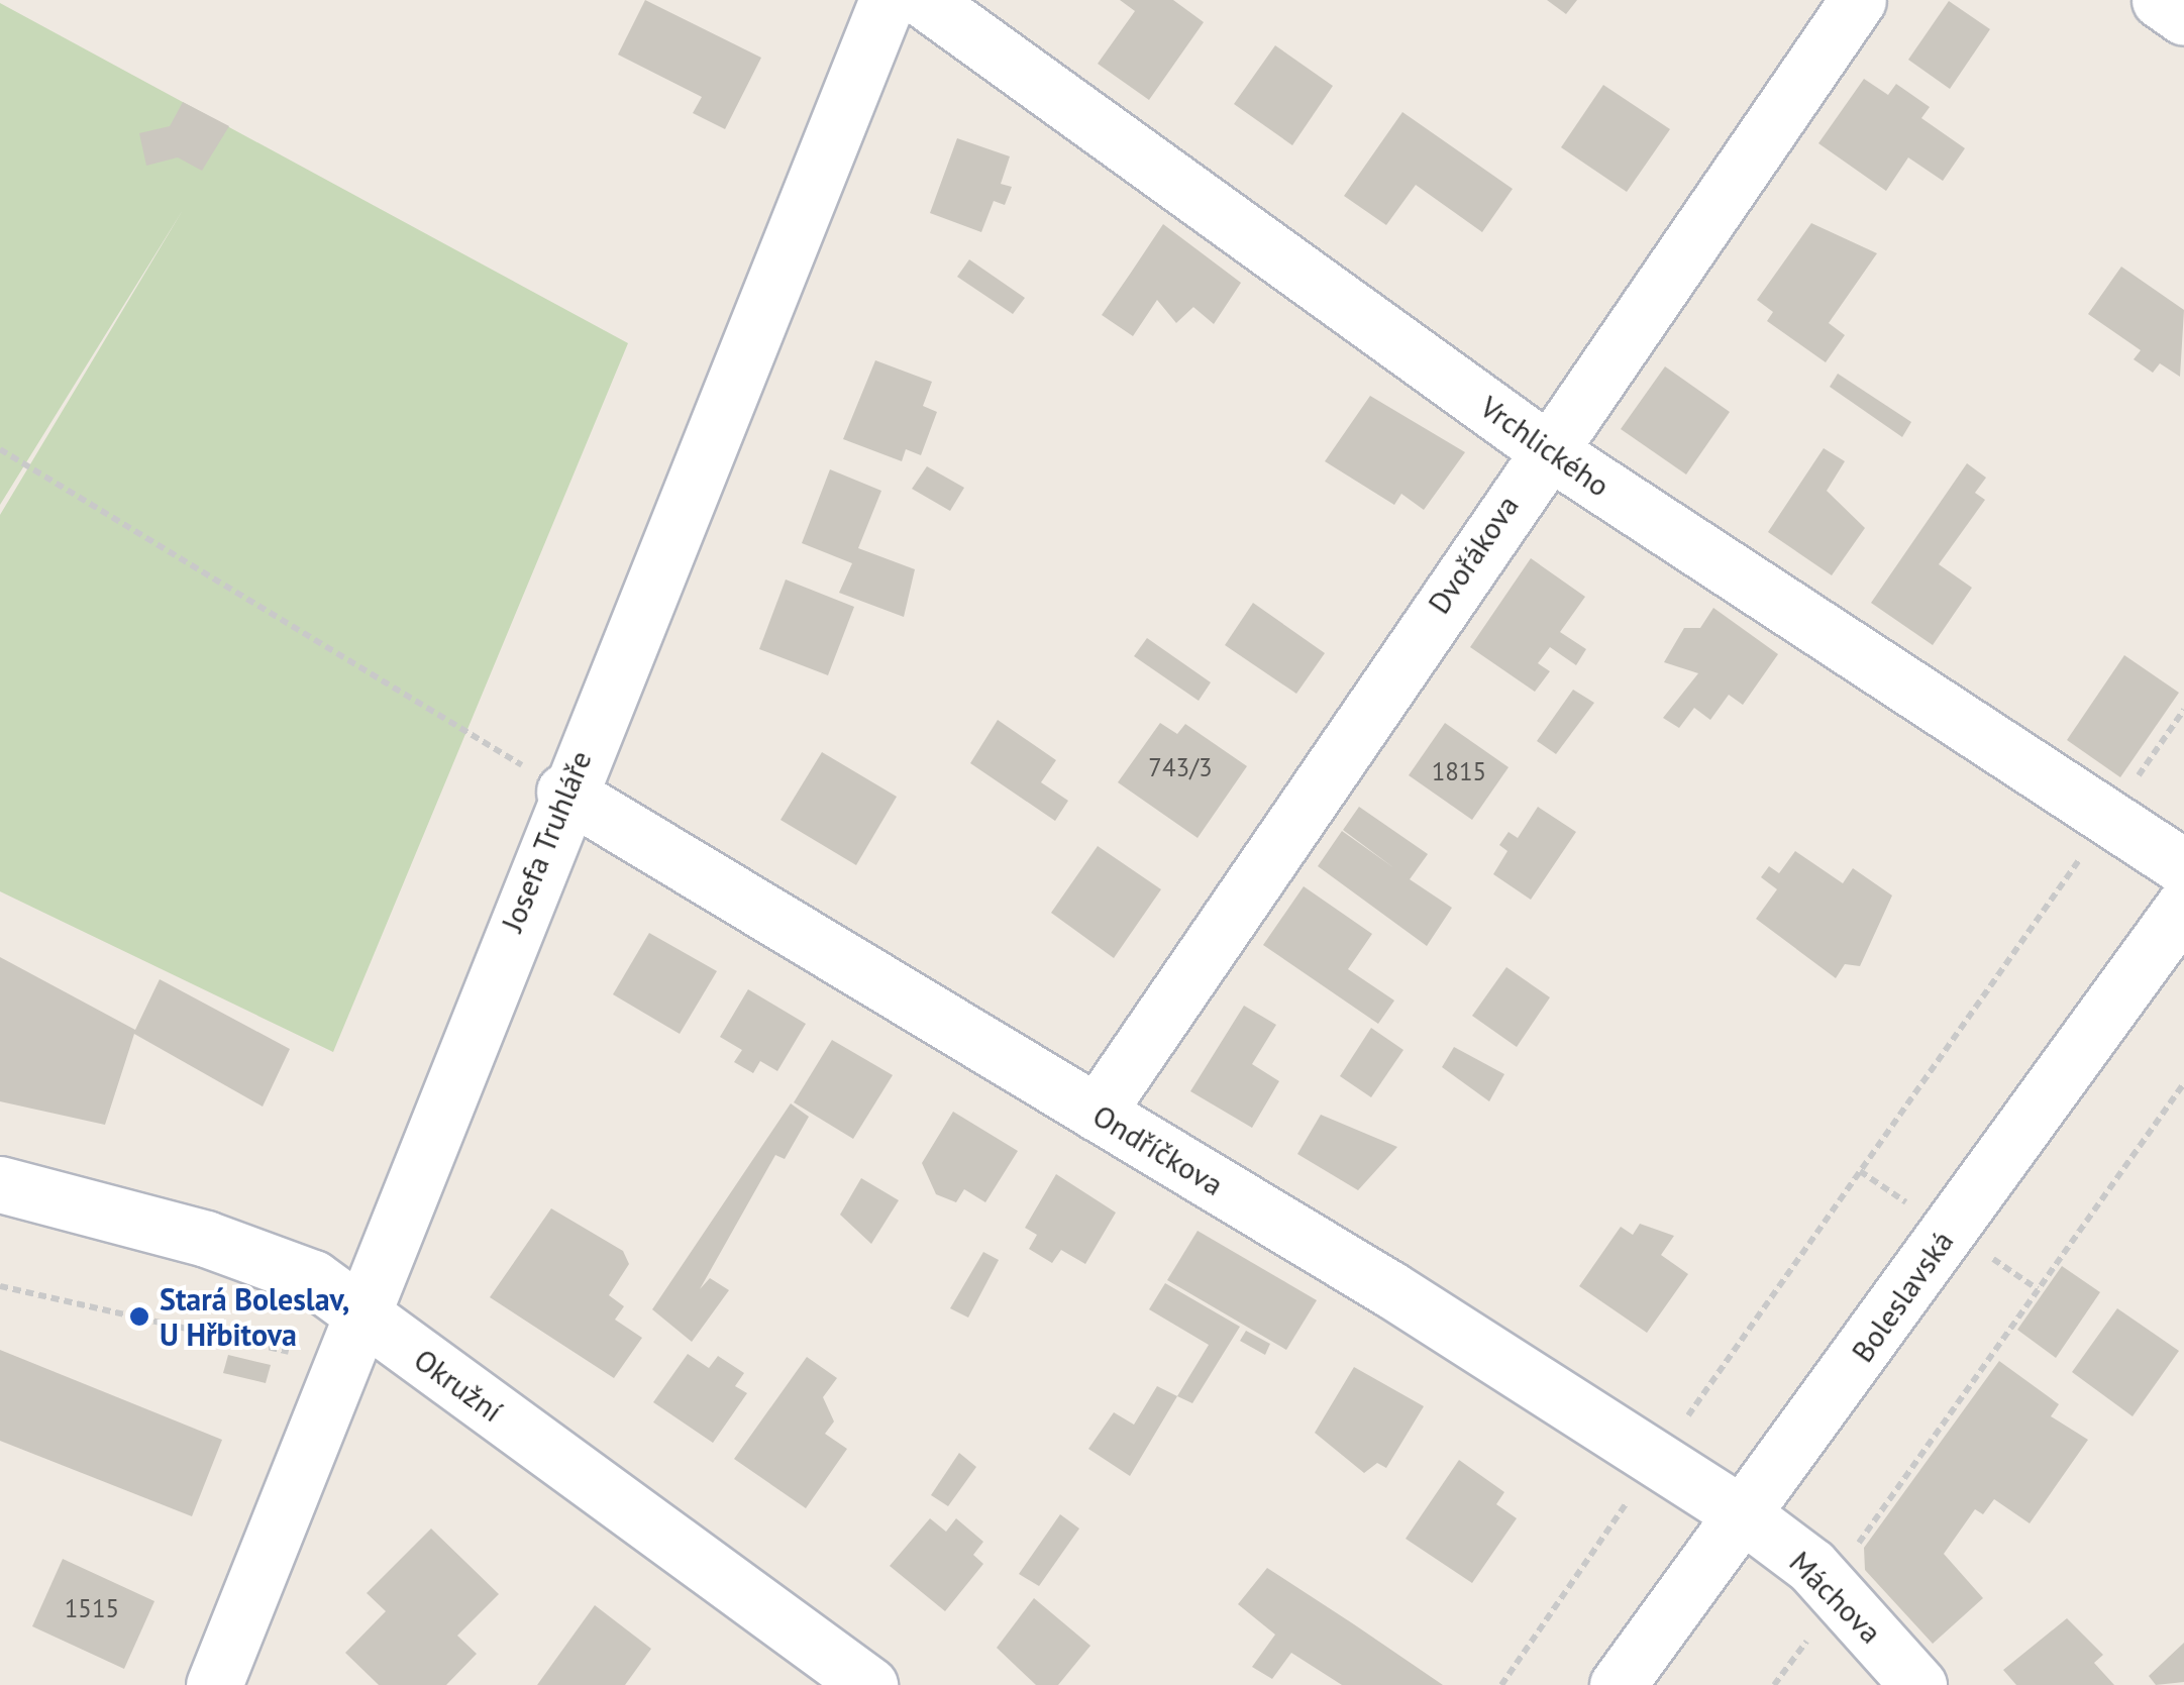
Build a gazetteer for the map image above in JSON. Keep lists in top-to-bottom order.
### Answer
{
  "streets": {
    "street": [
      "Vrchlického",
      "Dvořákova",
      "Josefa Truhláře",
      "Ondříčkova",
      "Boleslavská",
      "Okružní",
      "Máchova"
    ]
  },
  "crossings": [
    ["Vrchlického", "Dvořákova"],
    ["Dvořákova", "Ondříčkova"],
    ["Josefa Truhláře", "Ondříčkova"],
    ["Josefa Truhláře", "Okružní"],
    ["Ondříčkova", "Boleslavská"],
    ["Ondříčkova", "Máchova"],
    ["Boleslavská", "Máchova"]
  ],
  "places": ["Stará Boleslav, U Hřbitova"],
  "house_numbers": ["743/3", "1815", "1515"]
}
